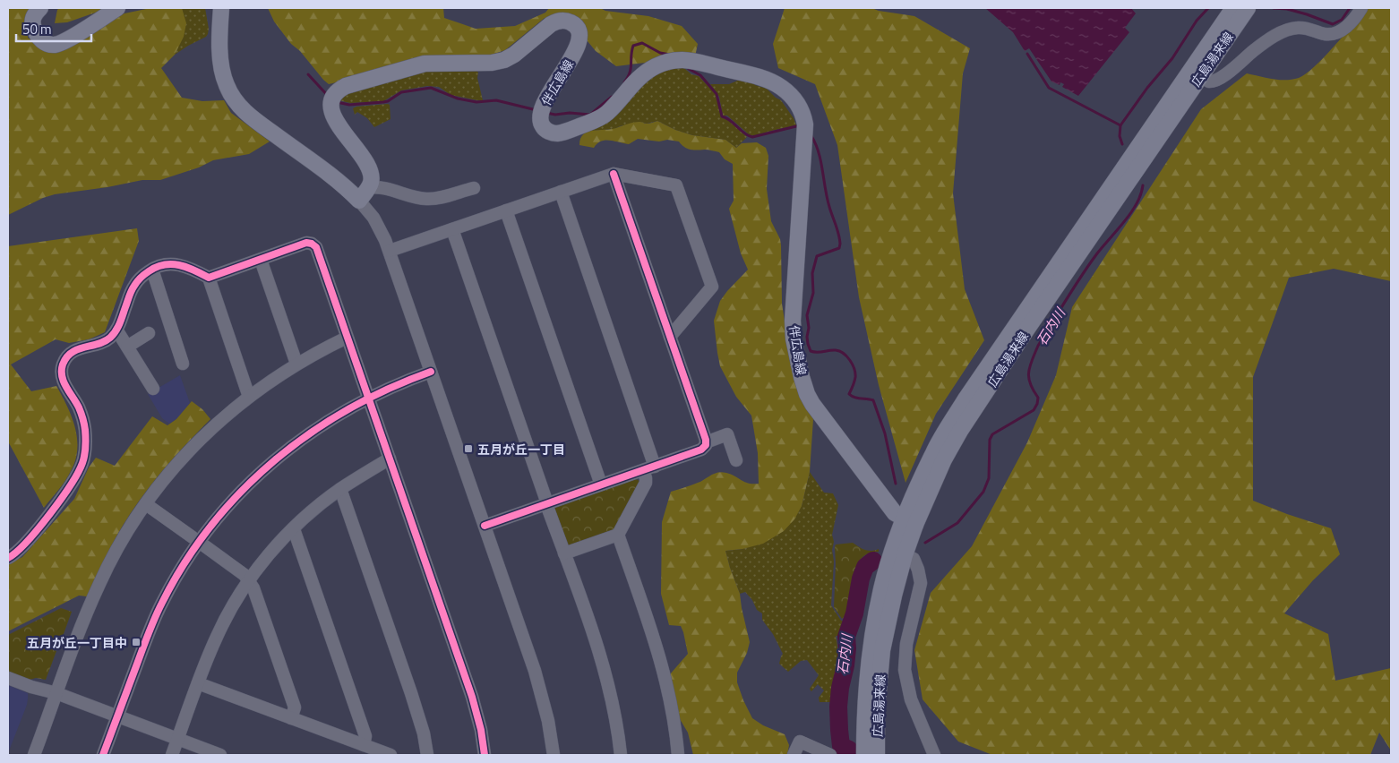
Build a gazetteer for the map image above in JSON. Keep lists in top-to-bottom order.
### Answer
{
  "streets": {
    "main road": ["広島湯来線", "伴広島線"]
  },
  "crossings": [
    ["広島湯来線", "伴広島線"]
  ],
  "water": ["石内川"],
  "places": {
    "transit": ["五月が丘一丁目", "五月が丘一丁目中"]
  },
  "scale_bar": "50 m"
}
